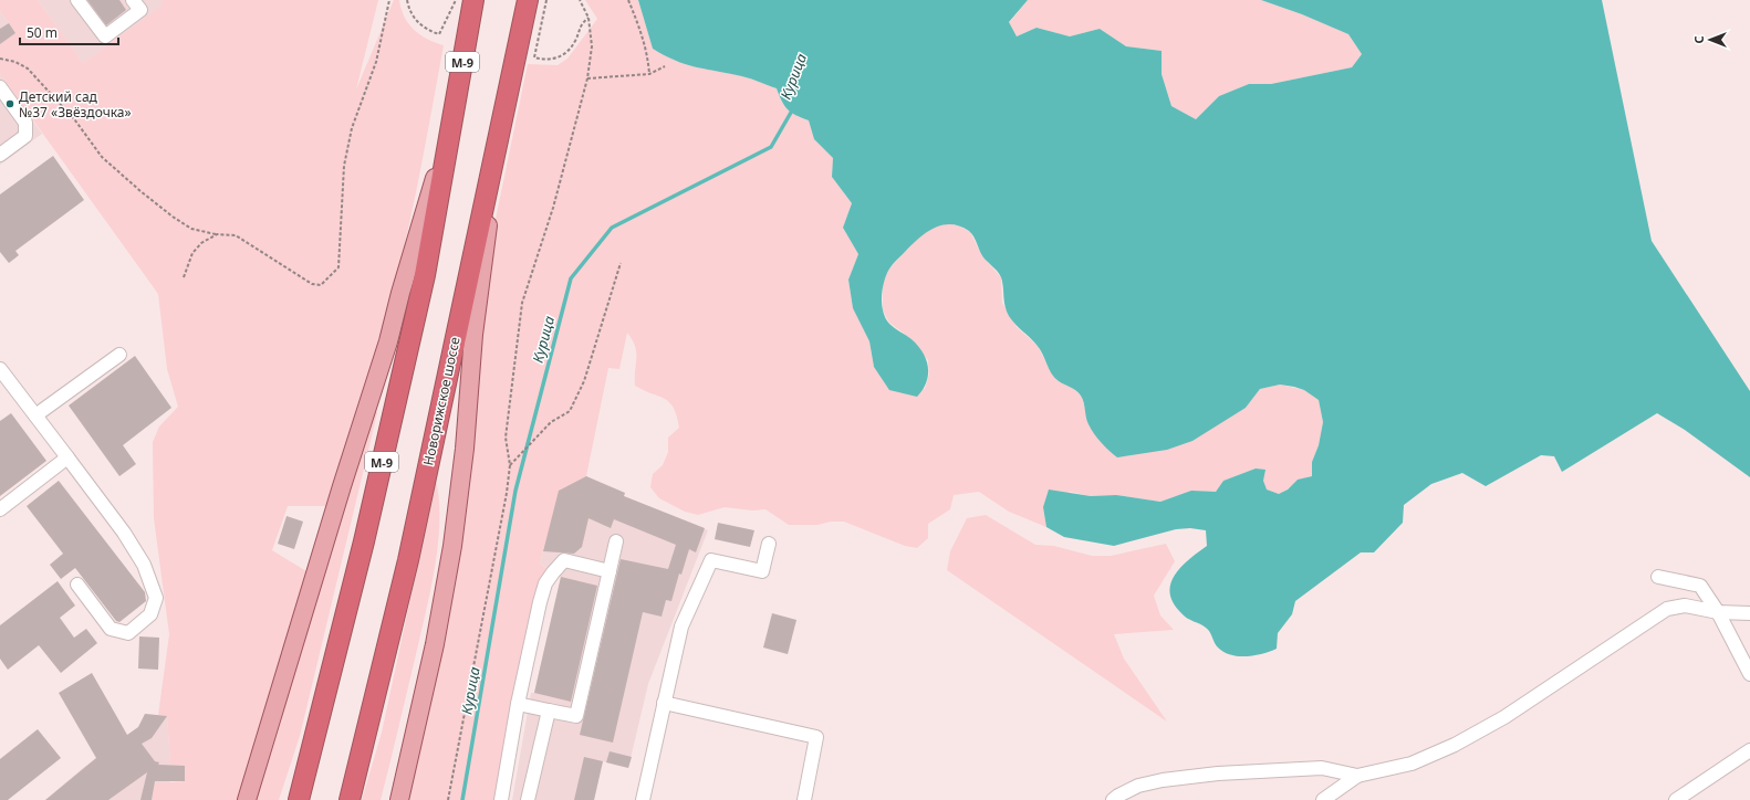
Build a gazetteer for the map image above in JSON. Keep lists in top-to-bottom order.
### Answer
{
  "streets": {
    "highway": ["М-9", "Новорижское шоссе"]
  },
  "water": ["Курица"],
  "places": ["Детский сад №37 «Звёздочка»"],
  "scale_bar": "50 m",
  "north": "left"
}
